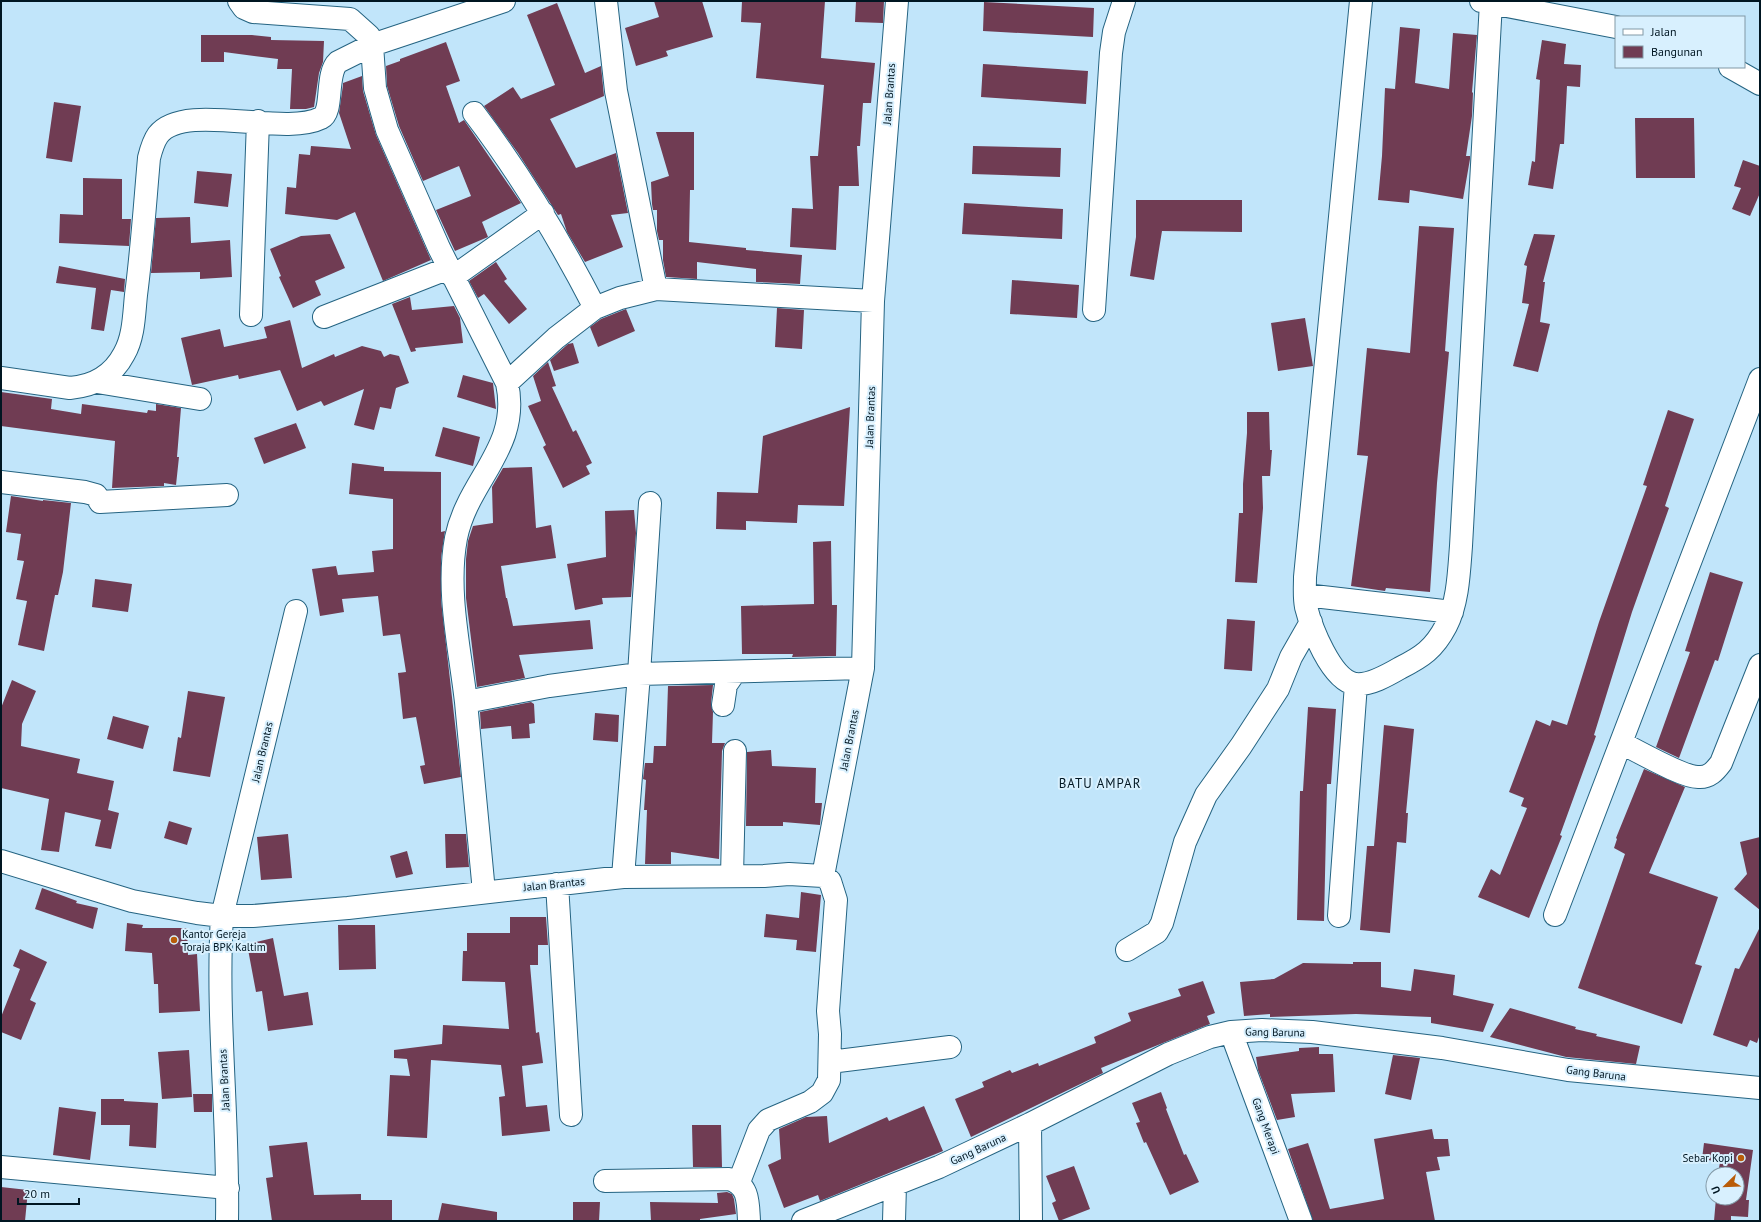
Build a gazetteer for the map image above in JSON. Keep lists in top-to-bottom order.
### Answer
{
  "streets": {
    "street": ["Jalan Brantas", "Gang Baruna", "Gang Merapi"]
  },
  "crossings": [
    ["Gang Baruna", "Gang Merapi"]
  ],
  "districts": ["BATU AMPAR"],
  "places": ["Kantor Gereja Toraja BPK Kaltim", "Sebar Kopi"],
  "legend": ["Jalan", "Bangunan"],
  "scale_bar": "20 m",
  "north": "bottom left"
}
